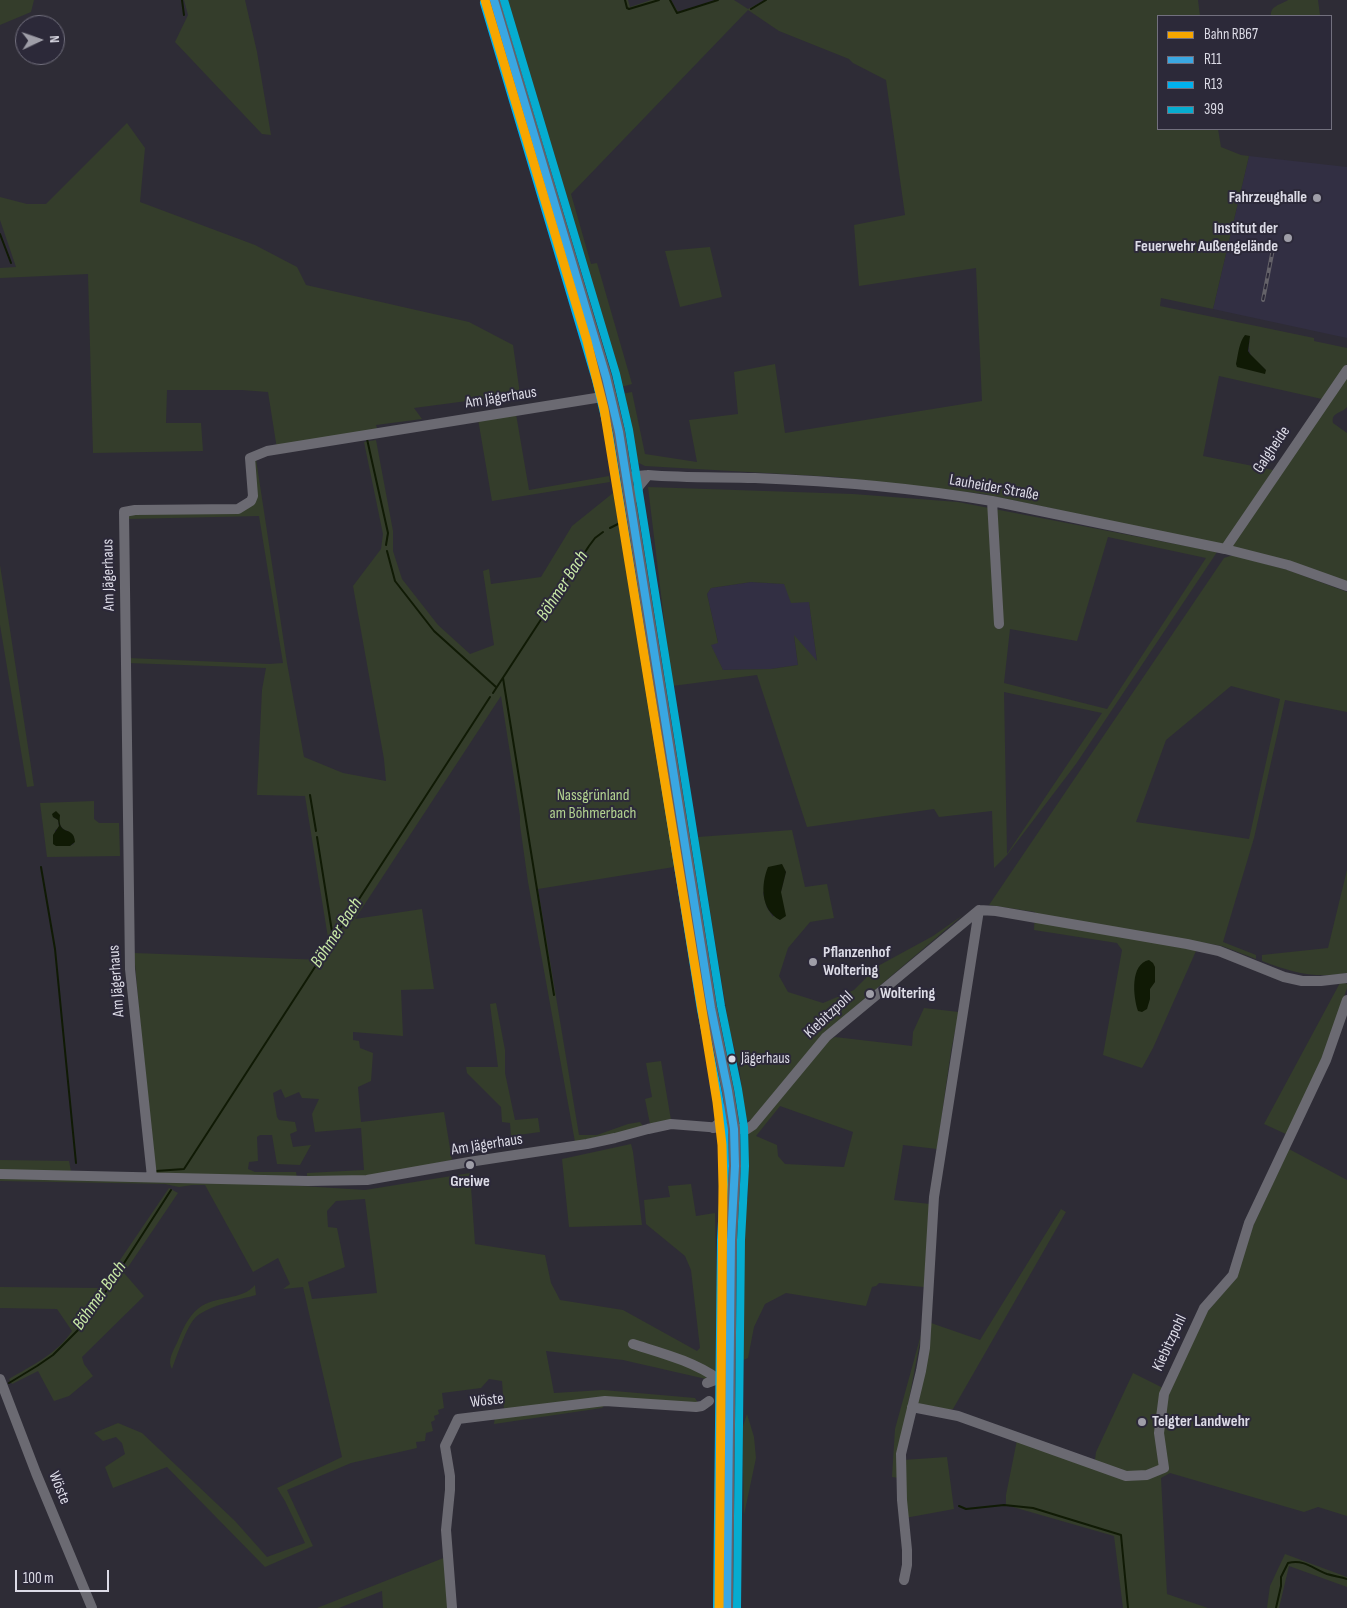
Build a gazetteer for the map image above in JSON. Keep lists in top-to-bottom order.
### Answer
{
  "streets": {
    "street": [
      "Am Jägerhaus",
      "Galgheide",
      "Lauheider Straße",
      "Kiebitzpohl",
      "Wöste"
    ]
  },
  "crossings": [
    ["Am Jägerhaus", "Kiebitzpohl"],
    ["Galgheide", "Lauheider Straße"]
  ],
  "water": ["Böhmer Bach"],
  "parks": ["Nassgrünland am Böhmerbach"],
  "places": [
    "Fahrzeughalle",
    "Institut der Feuerwehr Außengelände",
    "Pflanzenhof Woltering",
    "Woltering",
    "Jägerhaus",
    "Greiwe",
    "Telgter Landwehr"
  ],
  "lines": [
    "rail line RB67",
    "transit line R11",
    "transit line 399",
    "transit line R13"
  ],
  "legend": [
    "Bahn RB67",
    "R11",
    "R13",
    "399"
  ],
  "scale_bar": "100 m",
  "north": "right"
}
